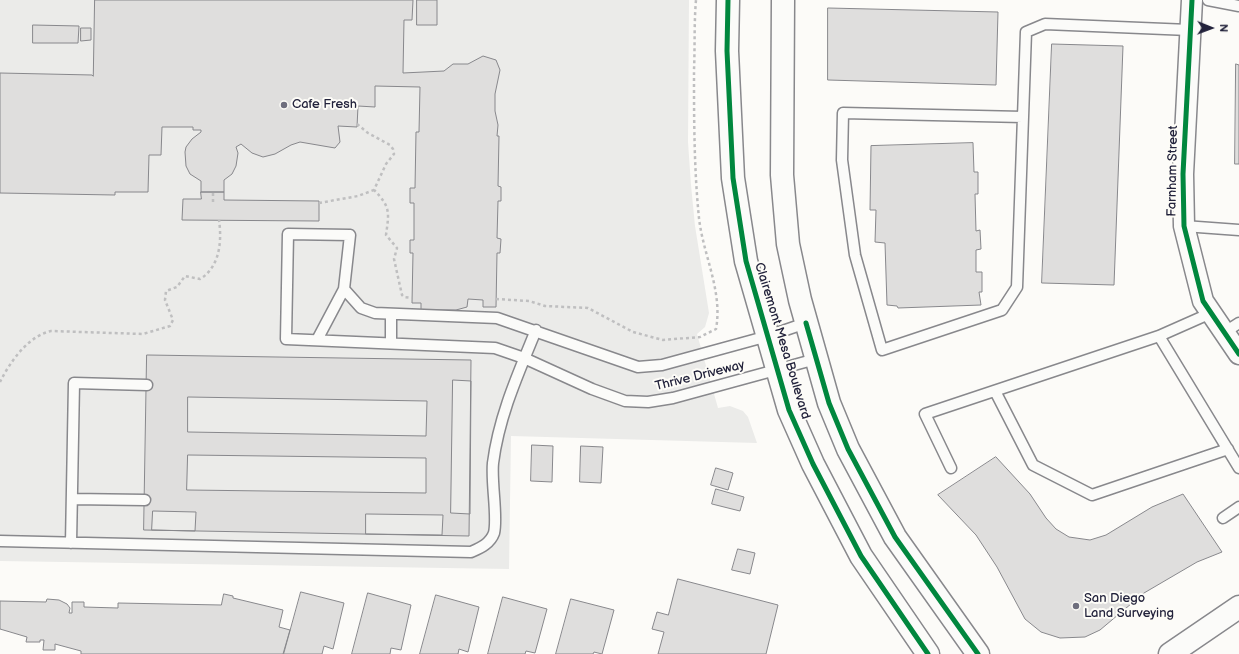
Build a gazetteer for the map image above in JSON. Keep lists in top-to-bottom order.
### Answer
{
  "streets": {
    "main road": ["Clairemont Mesa Boulevard"],
    "street": ["Farnham Street"],
    "lane": ["Thrive Driveway"]
  },
  "crossings": [
    ["Clairemont Mesa Boulevard", "Thrive Driveway"]
  ],
  "places": ["Cafe Fresh", "San Diego Land Surveying"],
  "north": "right"
}
